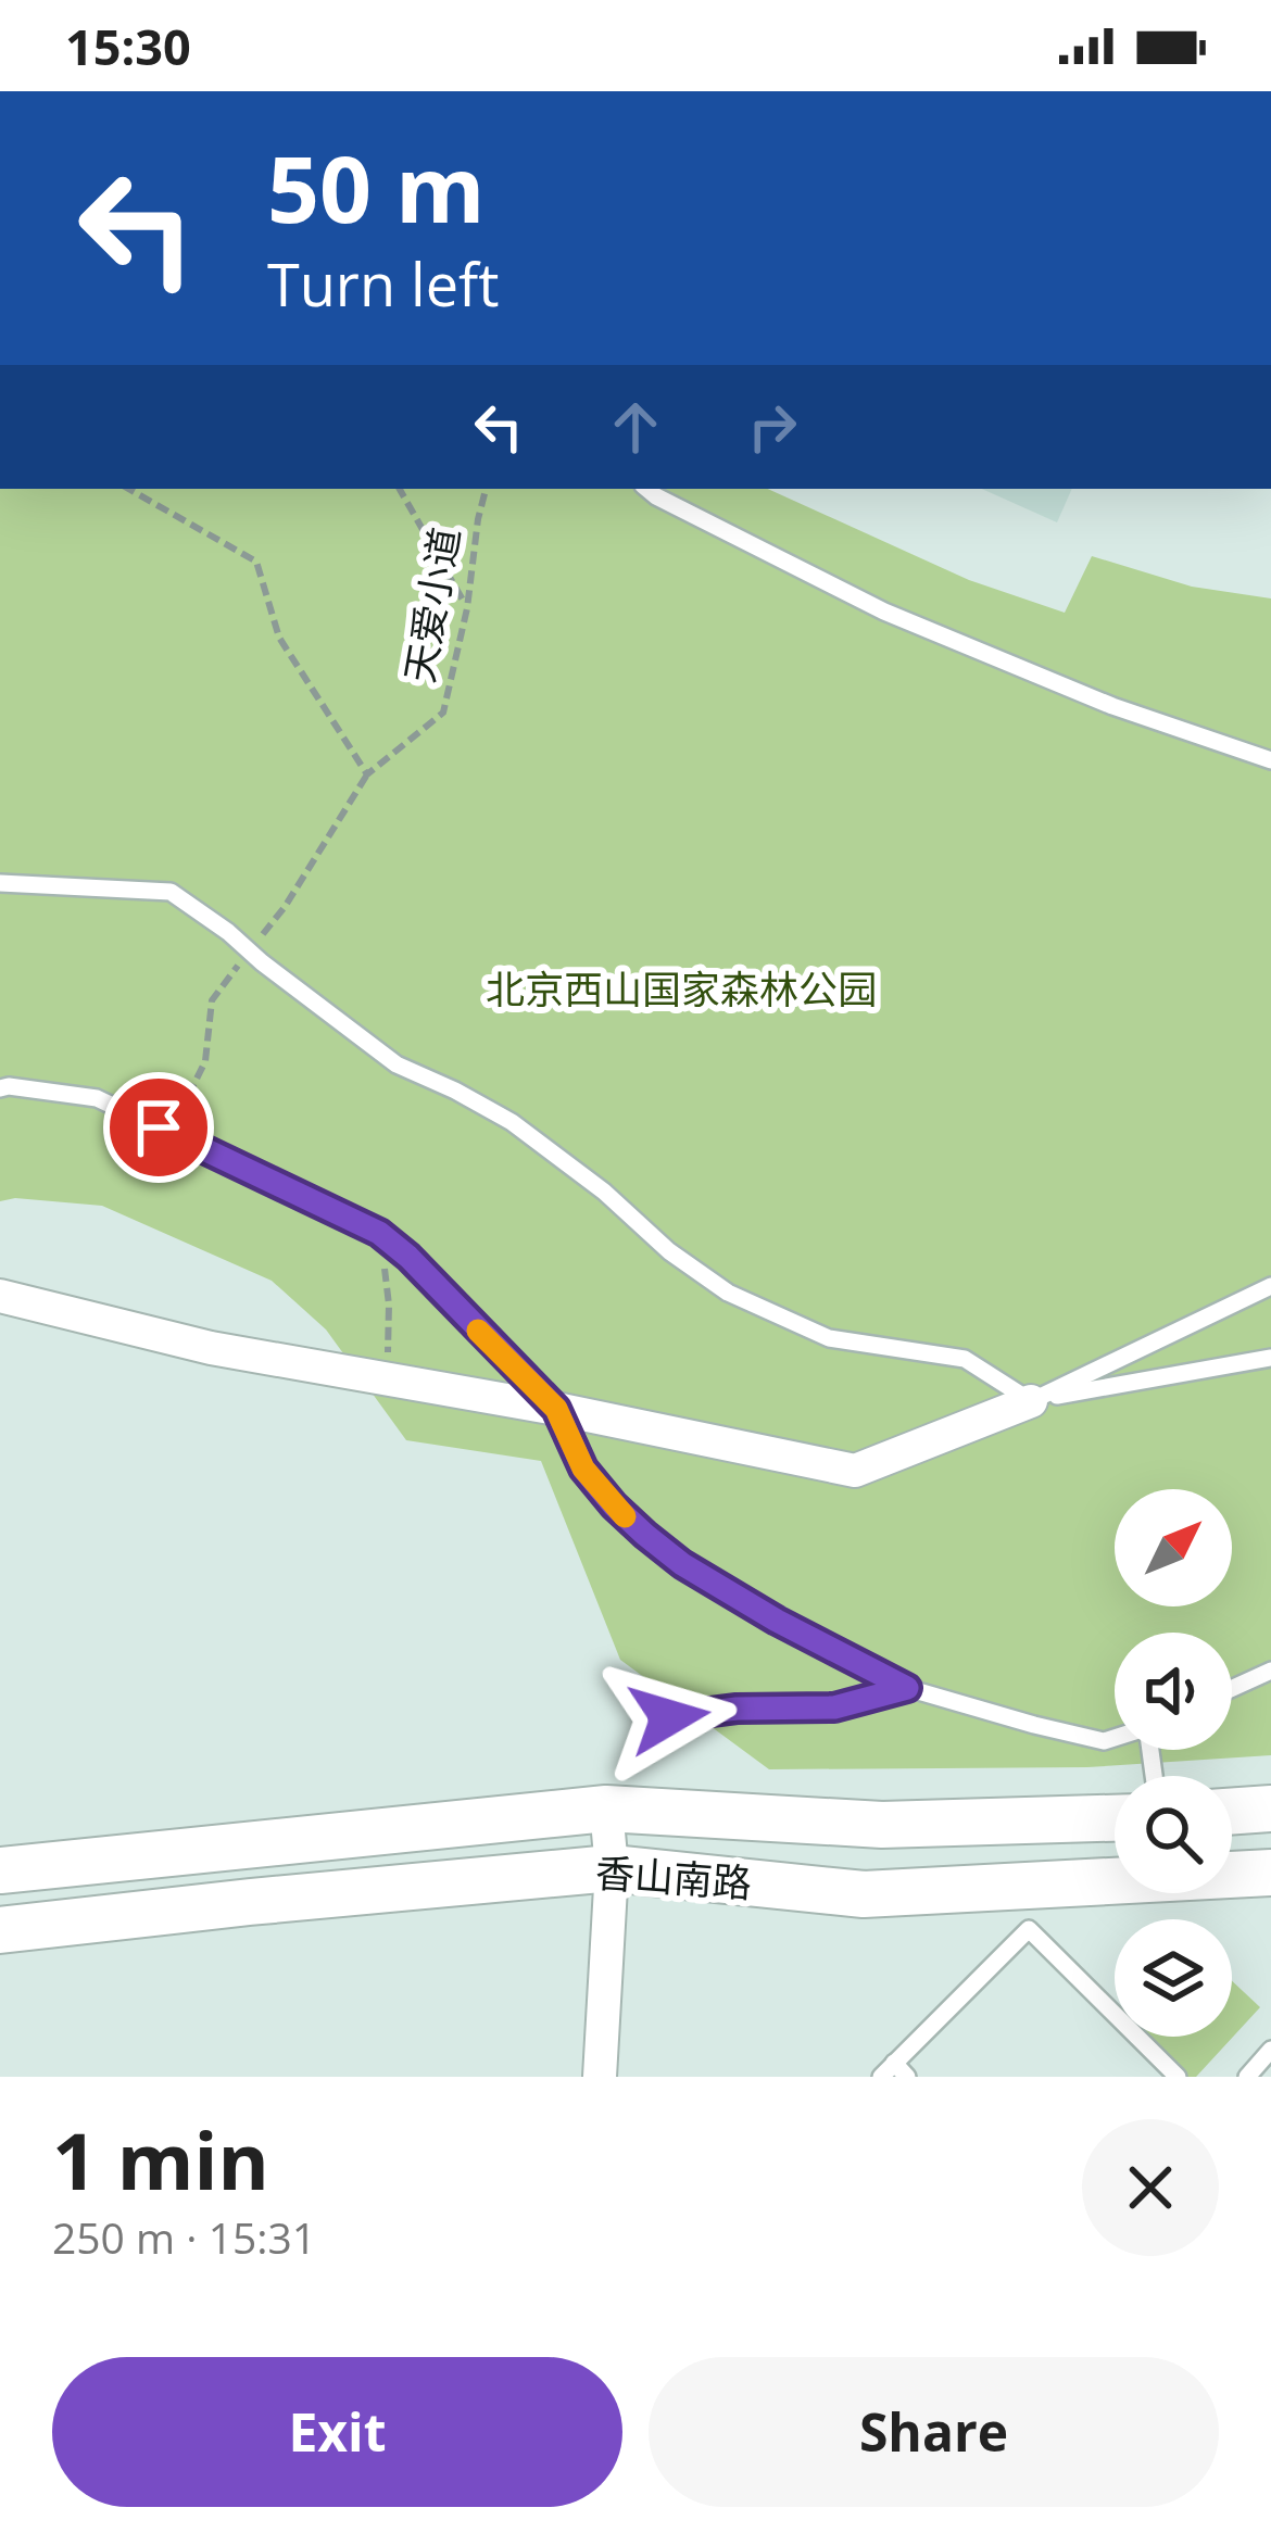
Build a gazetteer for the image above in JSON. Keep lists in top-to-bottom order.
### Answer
{
  "streets": {
    "street": ["香山南路"],
    "path": ["天爱小道"]
  },
  "parks": ["北京西山国家森林公园"],
  "north": "top right",
  "page": {
    "status": "15:30",
    "turn": ["50 m", "Turn left"],
    "heading": ["1 min", "250 m · 15:31"],
    "buttons": ["Exit", "Share"]
  }
}
